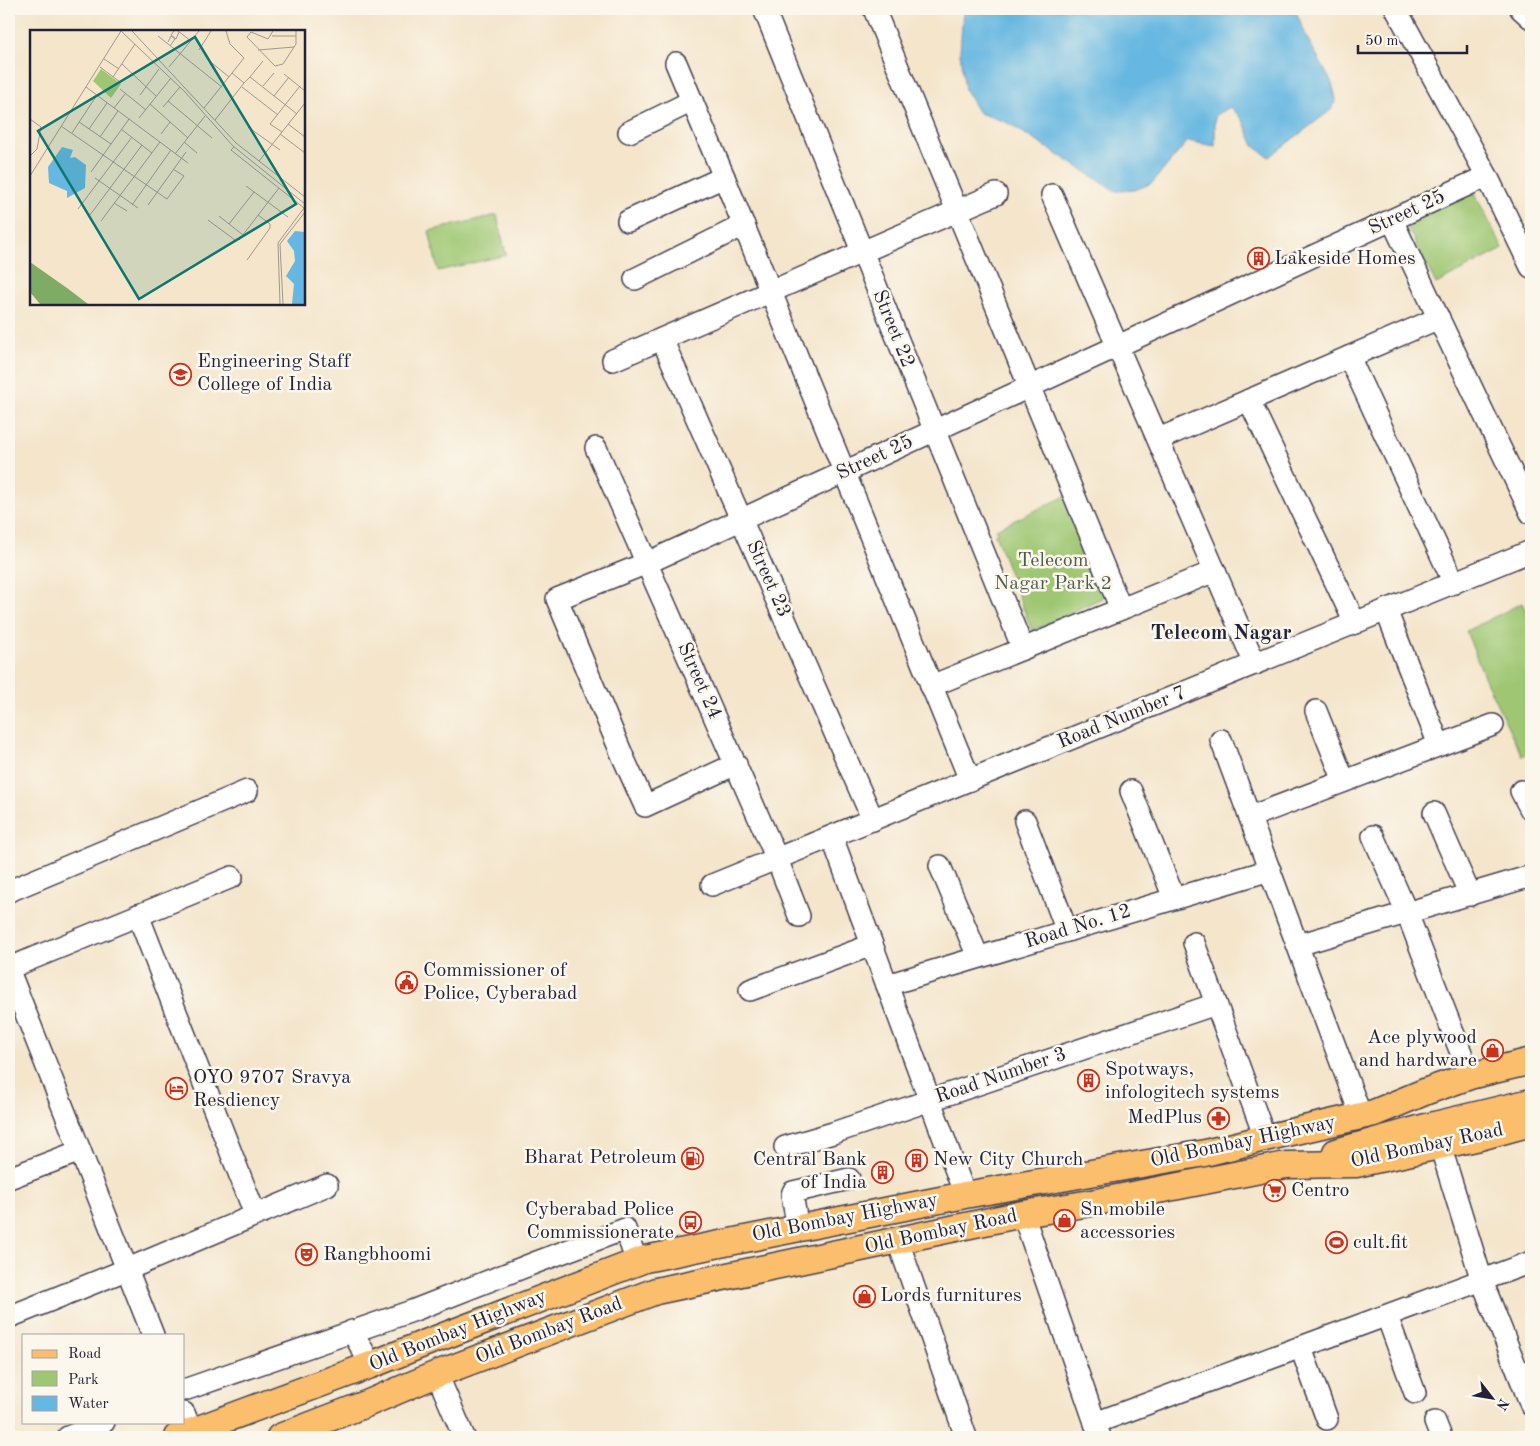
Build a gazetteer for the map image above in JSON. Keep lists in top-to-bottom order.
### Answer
{
  "streets": {
    "main road": ["Old Bombay Highway", "Old Bombay Road"],
    "street": [
      "Street 25",
      "Street 22",
      "Street 23",
      "Street 24",
      "Road Number 7",
      "Road No. 12",
      "Road Number 3"
    ]
  },
  "crossings": [
    ["Street 25", "Street 22"],
    ["Street 25", "Street 23"],
    ["Street 25", "Street 24"],
    ["Street 23", "Road Number 7"],
    ["Street 24", "Road Number 7"]
  ],
  "districts": ["Telecom Nagar"],
  "parks": ["Telecom Nagar Park 2"],
  "places": {
    "building": [
      "Lakeside Homes",
      "Spotways, infologitech systems",
      "New City Church",
      "Central Bank of India"
    ],
    "school or university": ["Engineering Staff College of India"],
    "public building": ["Commissioner of Police, Cyberabad"],
    "shop": ["Ace plywood and hardware", "Sn mobile accessories", "Lords furnitures"],
    "hotel": ["OYO 9707 Sravya Resdiency"],
    "pharmacy": ["MedPlus"],
    "fuel station": ["Bharat Petroleum"],
    "supermarket": ["Centro"],
    "bus stop": ["Cyberabad Police Commissionerate"],
    "sports": ["cult.fit"],
    "theatre": ["Rangbhoomi"]
  },
  "legend": ["Road", "Park", "Water"],
  "scale_bar": "50 m",
  "north": "bottom right"
}
